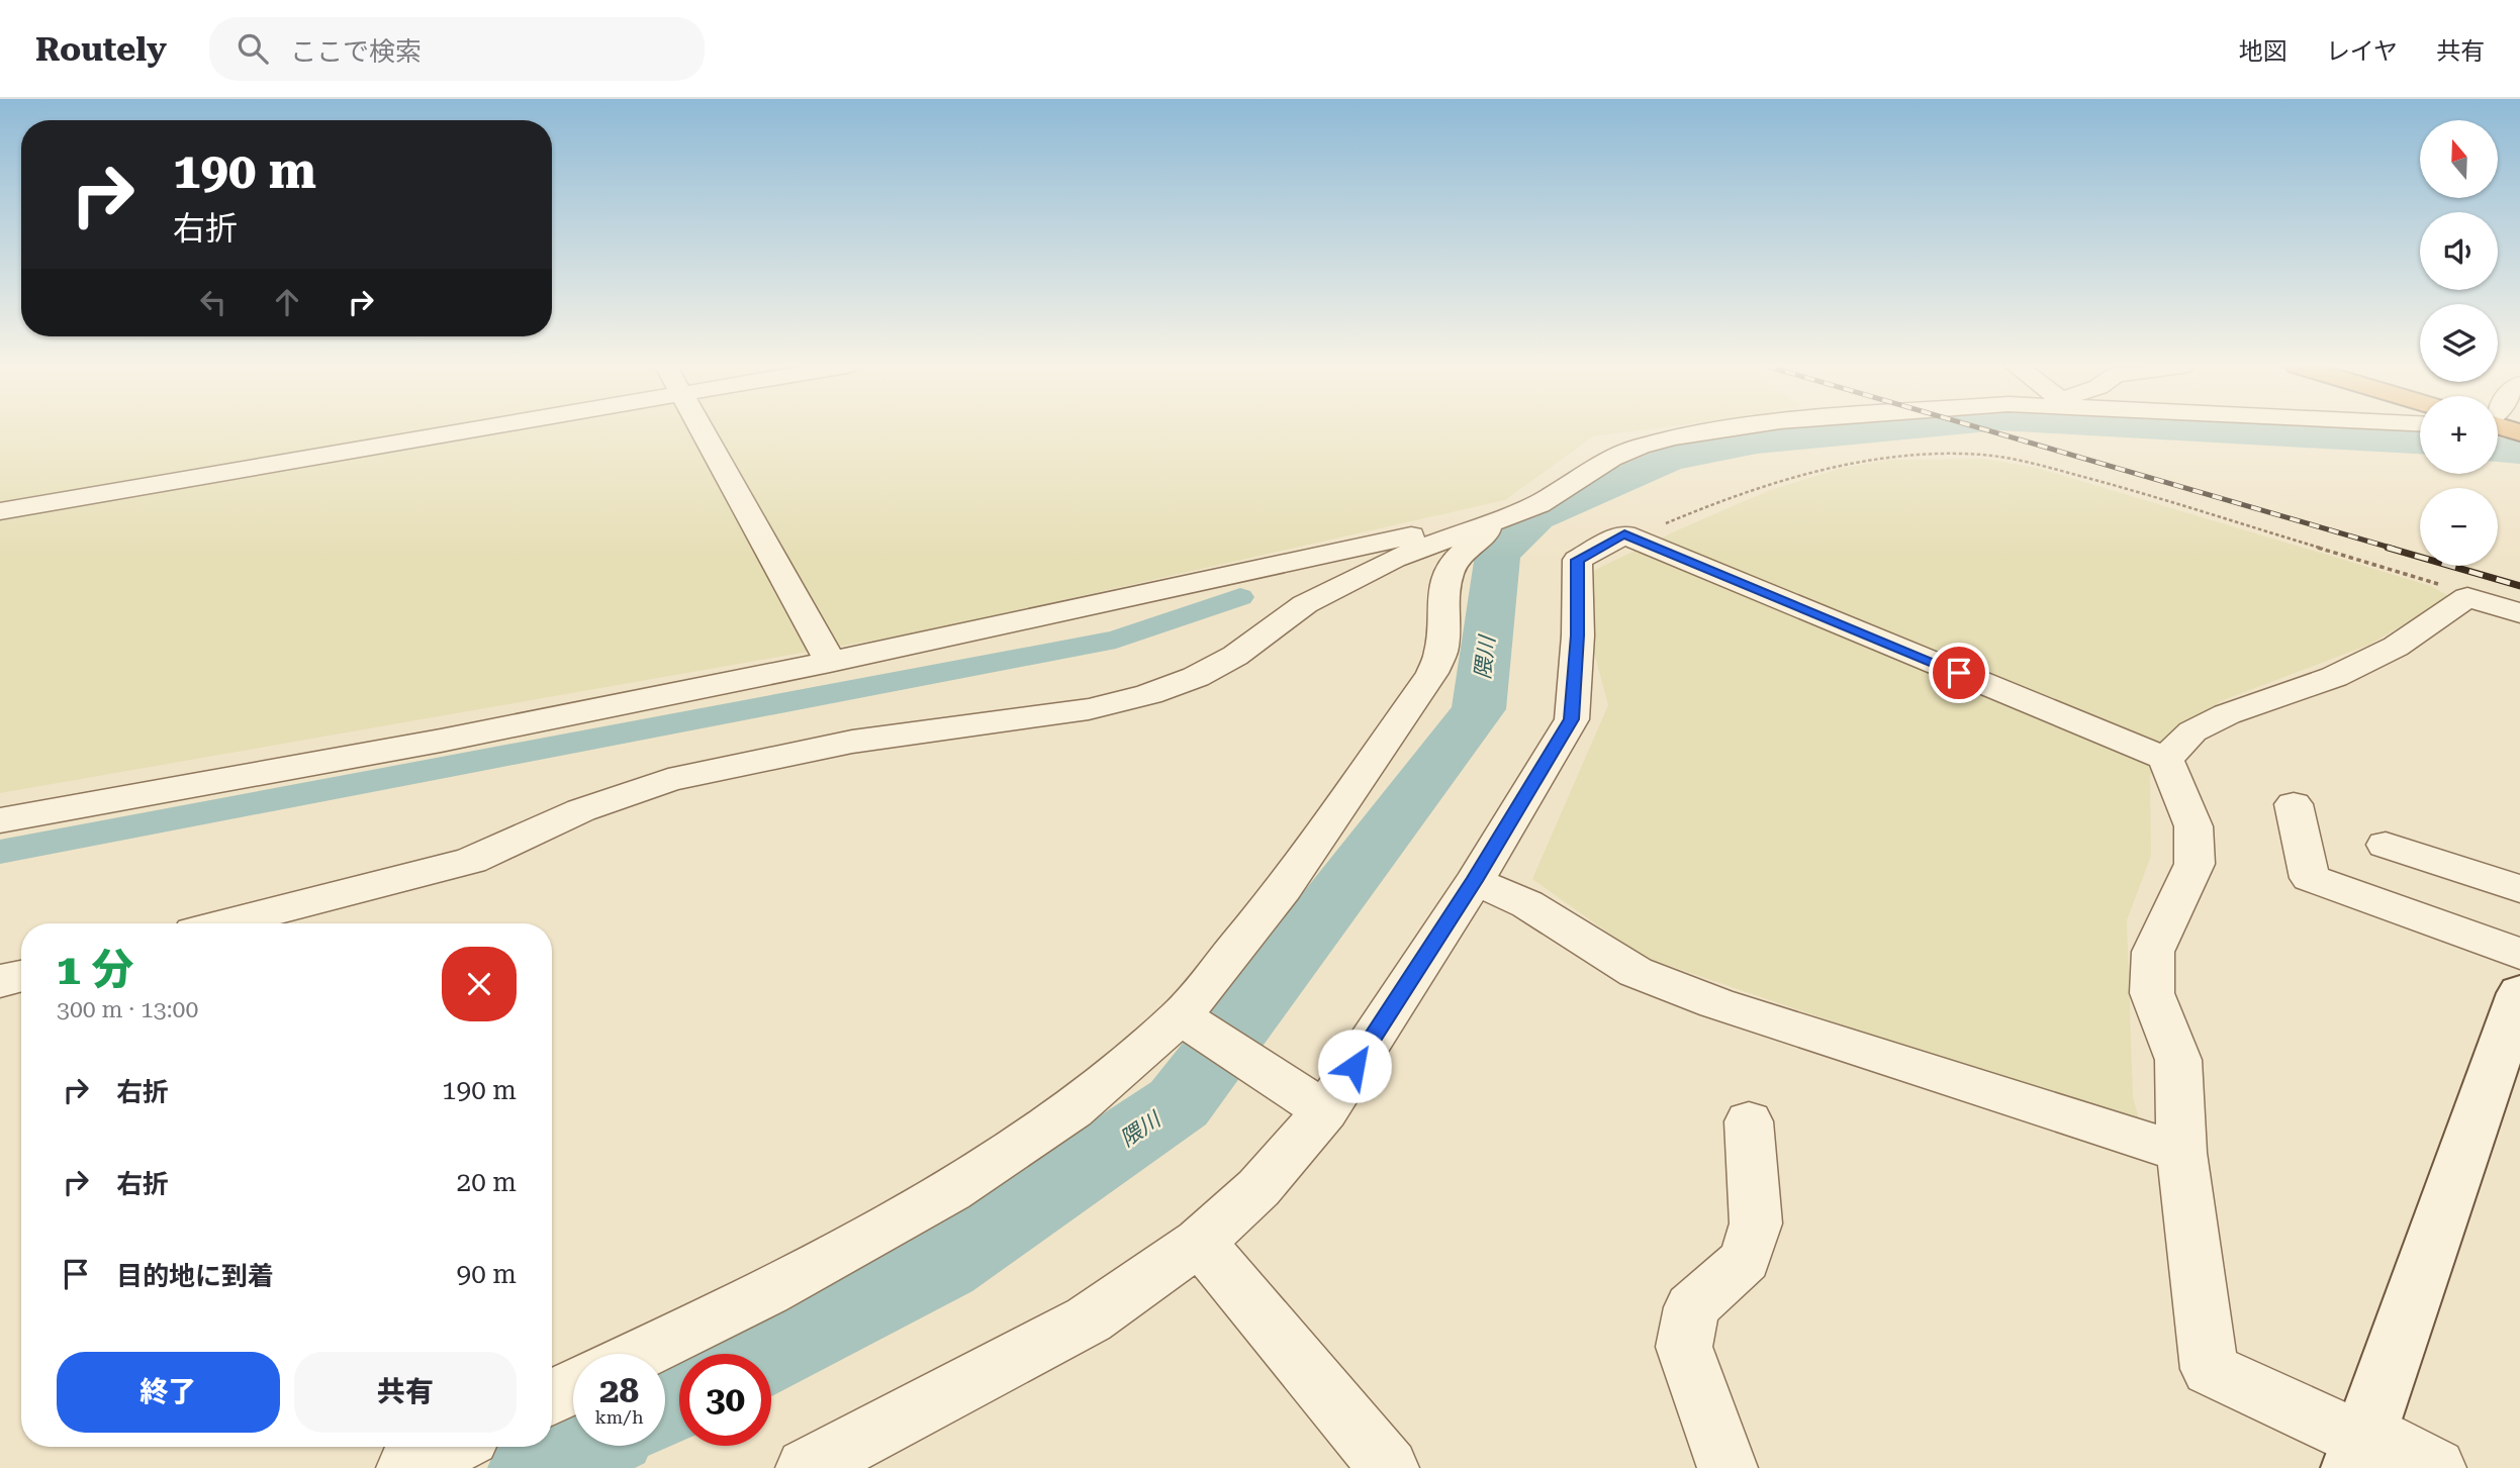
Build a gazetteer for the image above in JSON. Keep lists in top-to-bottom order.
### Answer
{
  "water": ["隈川"],
  "north": "top",
  "page": {
    "header": "Routely",
    "search": "ここで検索",
    "nav": ["地図", "レイヤ", "共有"],
    "map_buttons": ["+", "−"],
    "turn": ["190 m", "右折"],
    "heading": ["1 分", "300 m · 13:00"],
    "list": [
      {
        "name": "右折",
        "value": "190 m"
      },
      {
        "name": "右折",
        "value": "20 m"
      },
      {
        "name": "目的地に到着",
        "value": "90 m"
      }
    ],
    "buttons": ["終了", "共有"],
    "speed": "28 km/h",
    "limit": "30"
  }
}
